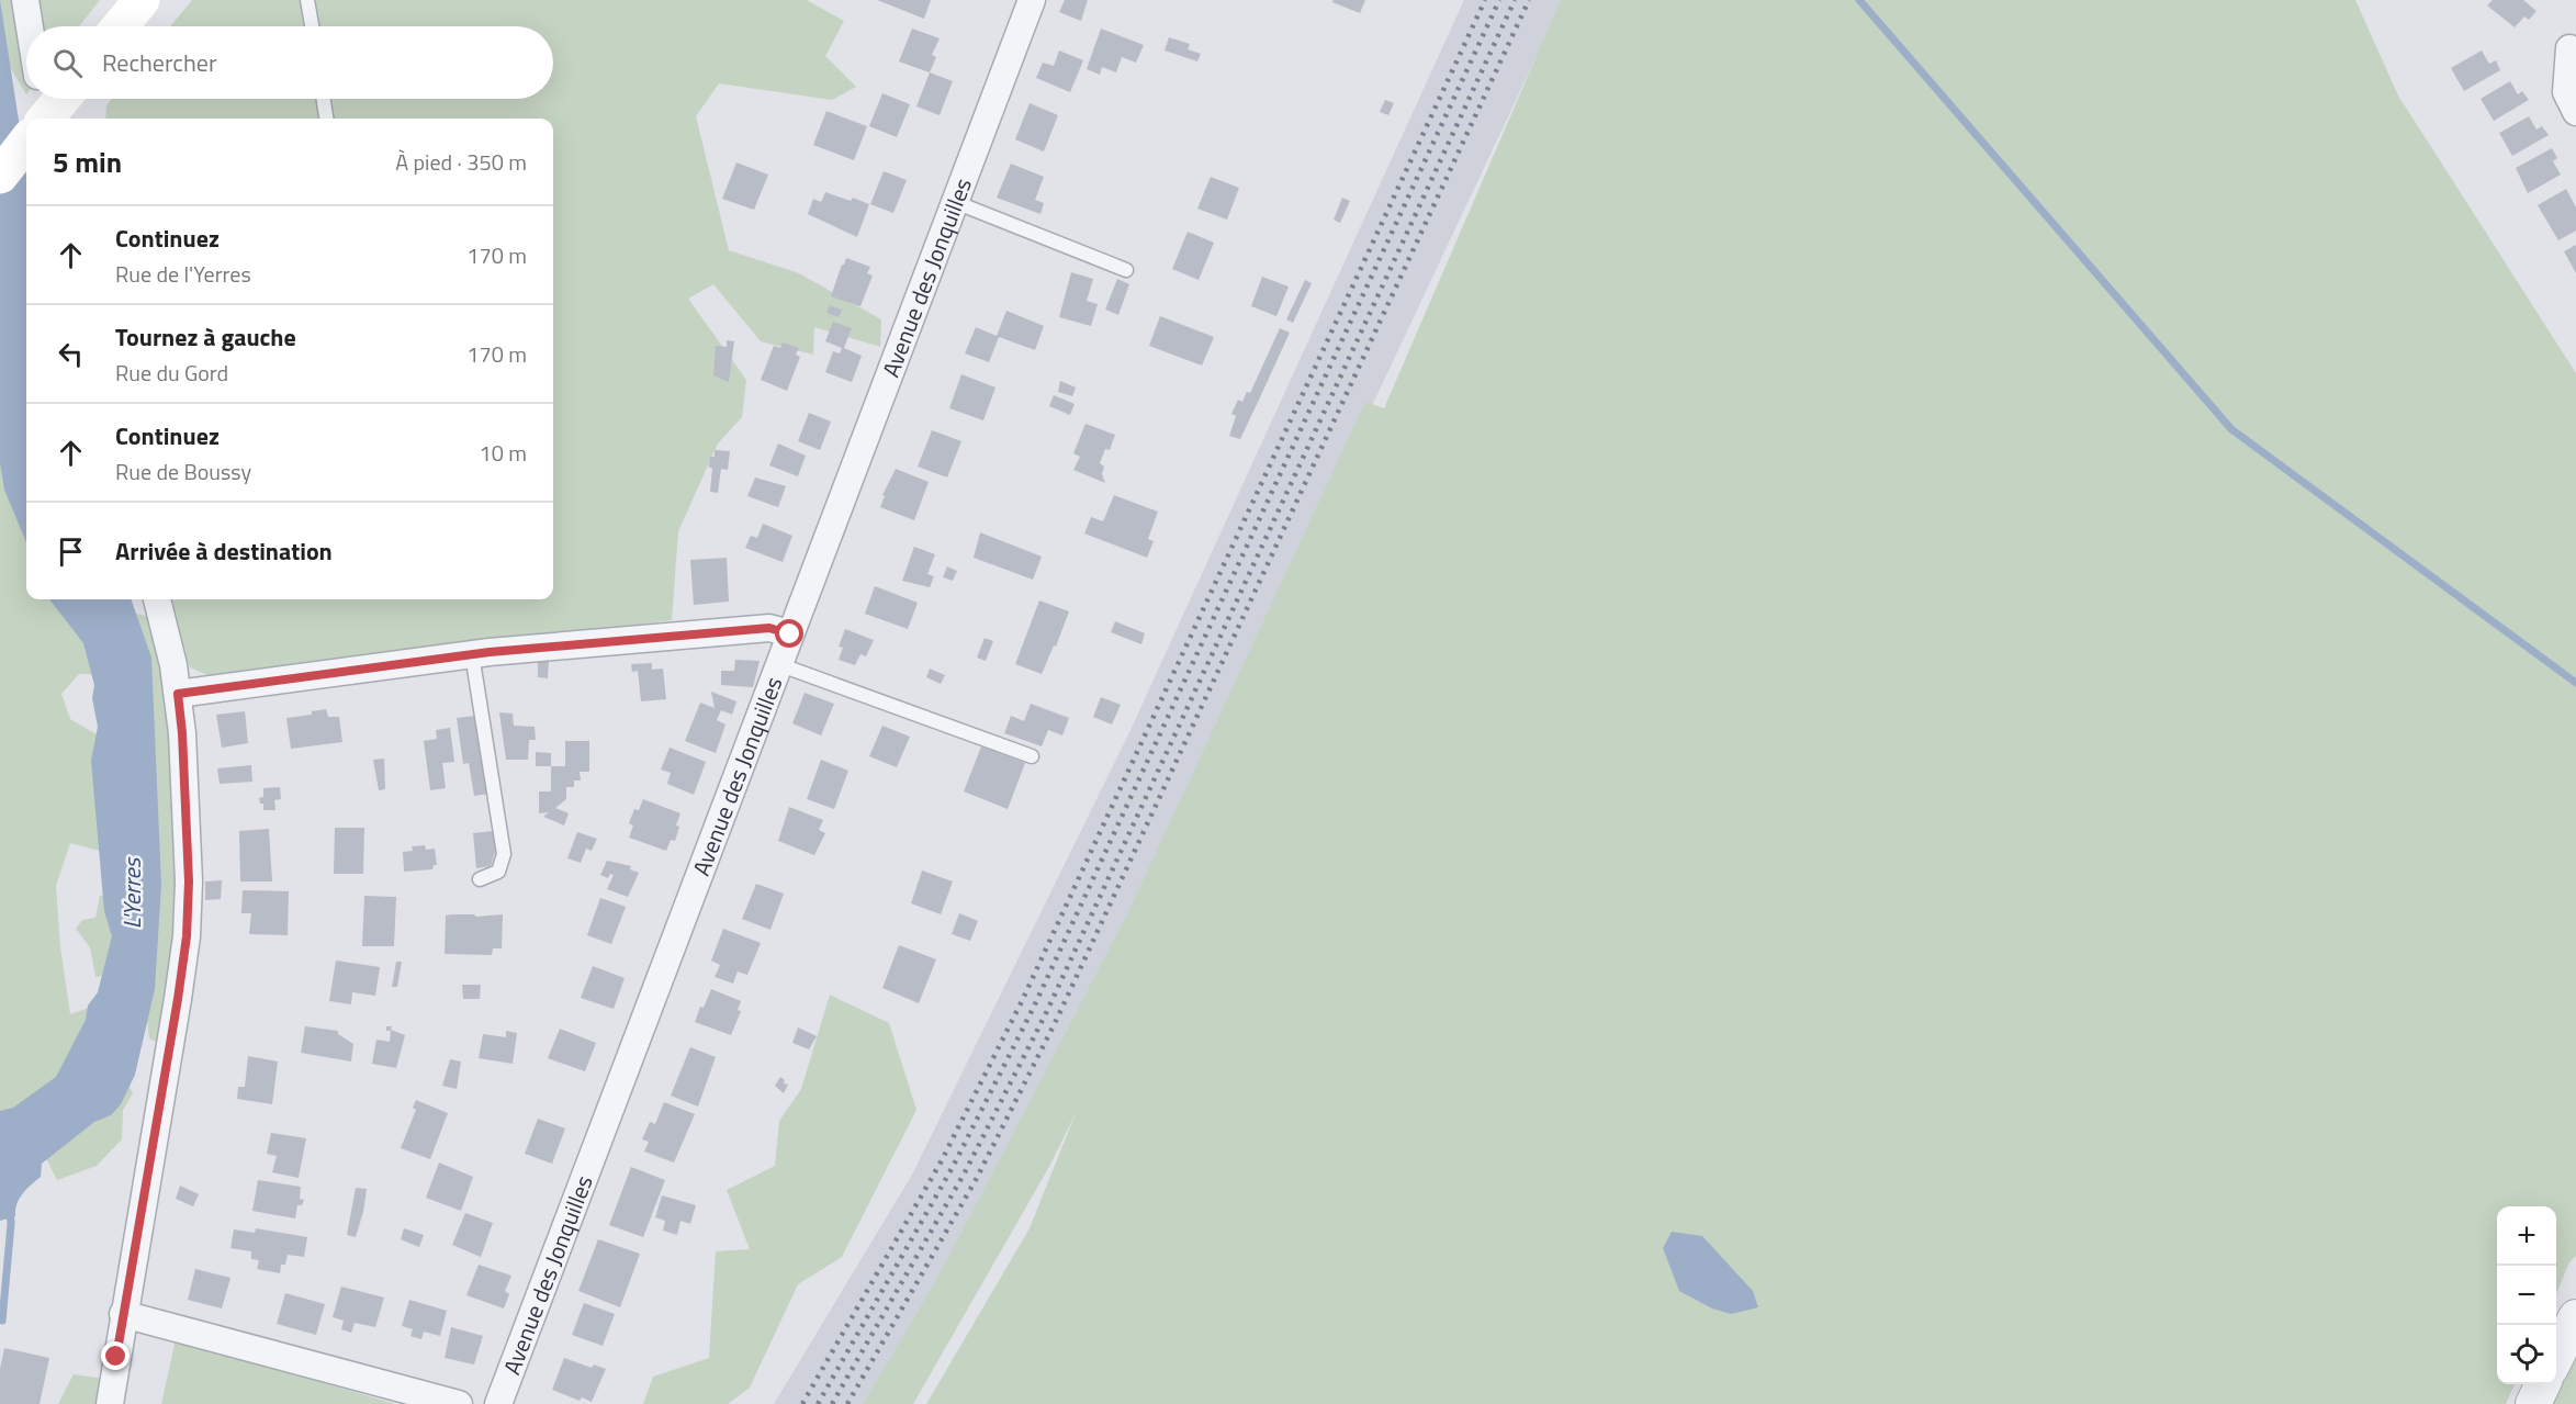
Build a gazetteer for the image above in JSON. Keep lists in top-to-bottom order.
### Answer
{
  "streets": {
    "street": ["Avenue des Jonquilles"]
  },
  "water": ["L'Yerres"],
  "page": {
    "search": "Rechercher",
    "heading": ["5 min", "À pied · 350 m"],
    "list": [
      ["Continuez", "Rue de l'Yerres", "170 m"],
      ["Tournez à gauche", "Rue du Gord", "170 m"],
      ["Continuez", "Rue de Boussy", "10 m"],
      "Arrivée à destination"
    ],
    "map_buttons": ["+", "−"]
  }
}
